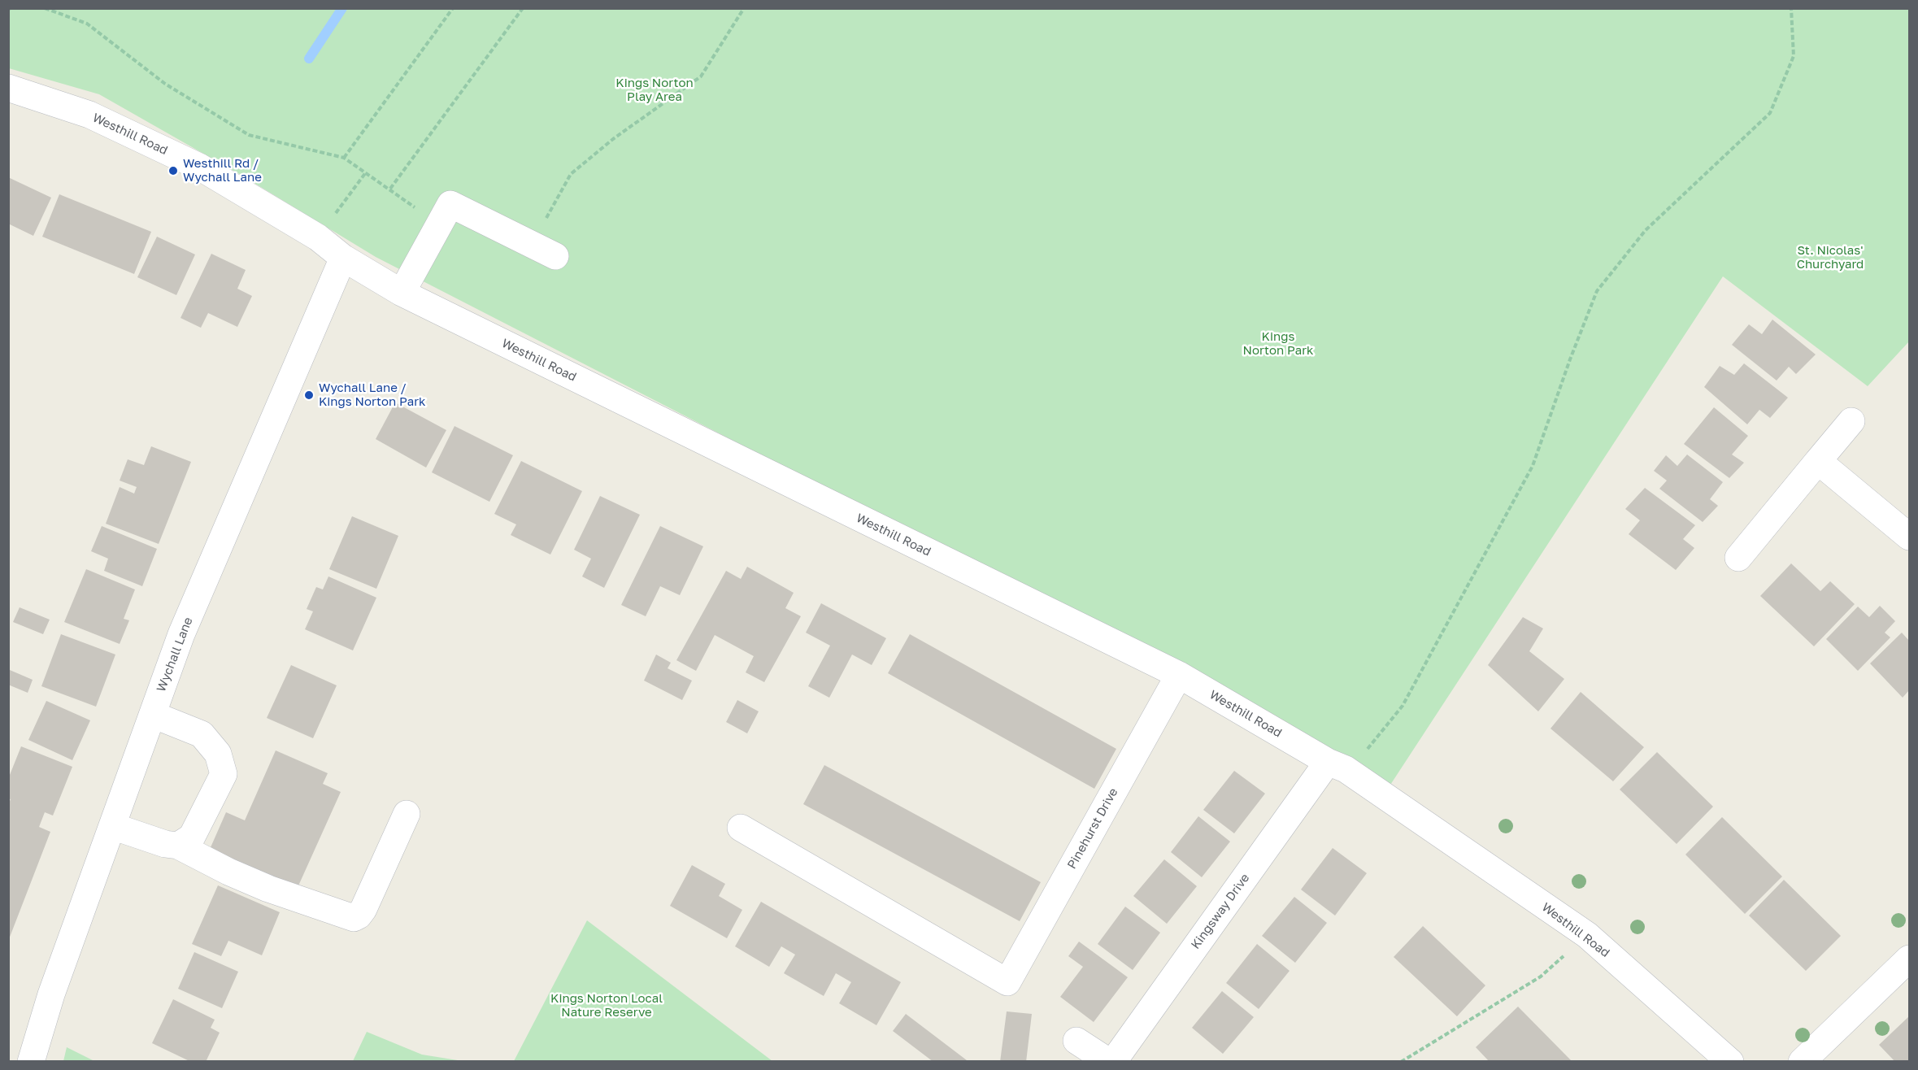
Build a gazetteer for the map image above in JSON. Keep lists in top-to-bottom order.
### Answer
{
  "streets": {
    "street": [
      "Westhill Road",
      "Wychall Lane",
      "Pinehurst Drive",
      "Kingsway Drive"
    ]
  },
  "crossings": [
    ["Westhill Road", "Wychall Lane"],
    ["Westhill Road", "Pinehurst Drive"],
    ["Westhill Road", "Kingsway Drive"]
  ],
  "parks": [
    "Kings Norton Play Area",
    "St. Nicolas' Churchyard",
    "Kings Norton Park",
    "Kings Norton Local Nature Reserve"
  ],
  "places": ["Westhill Rd / Wychall Lane", "Wychall Lane / Kings Norton Park"]
}
